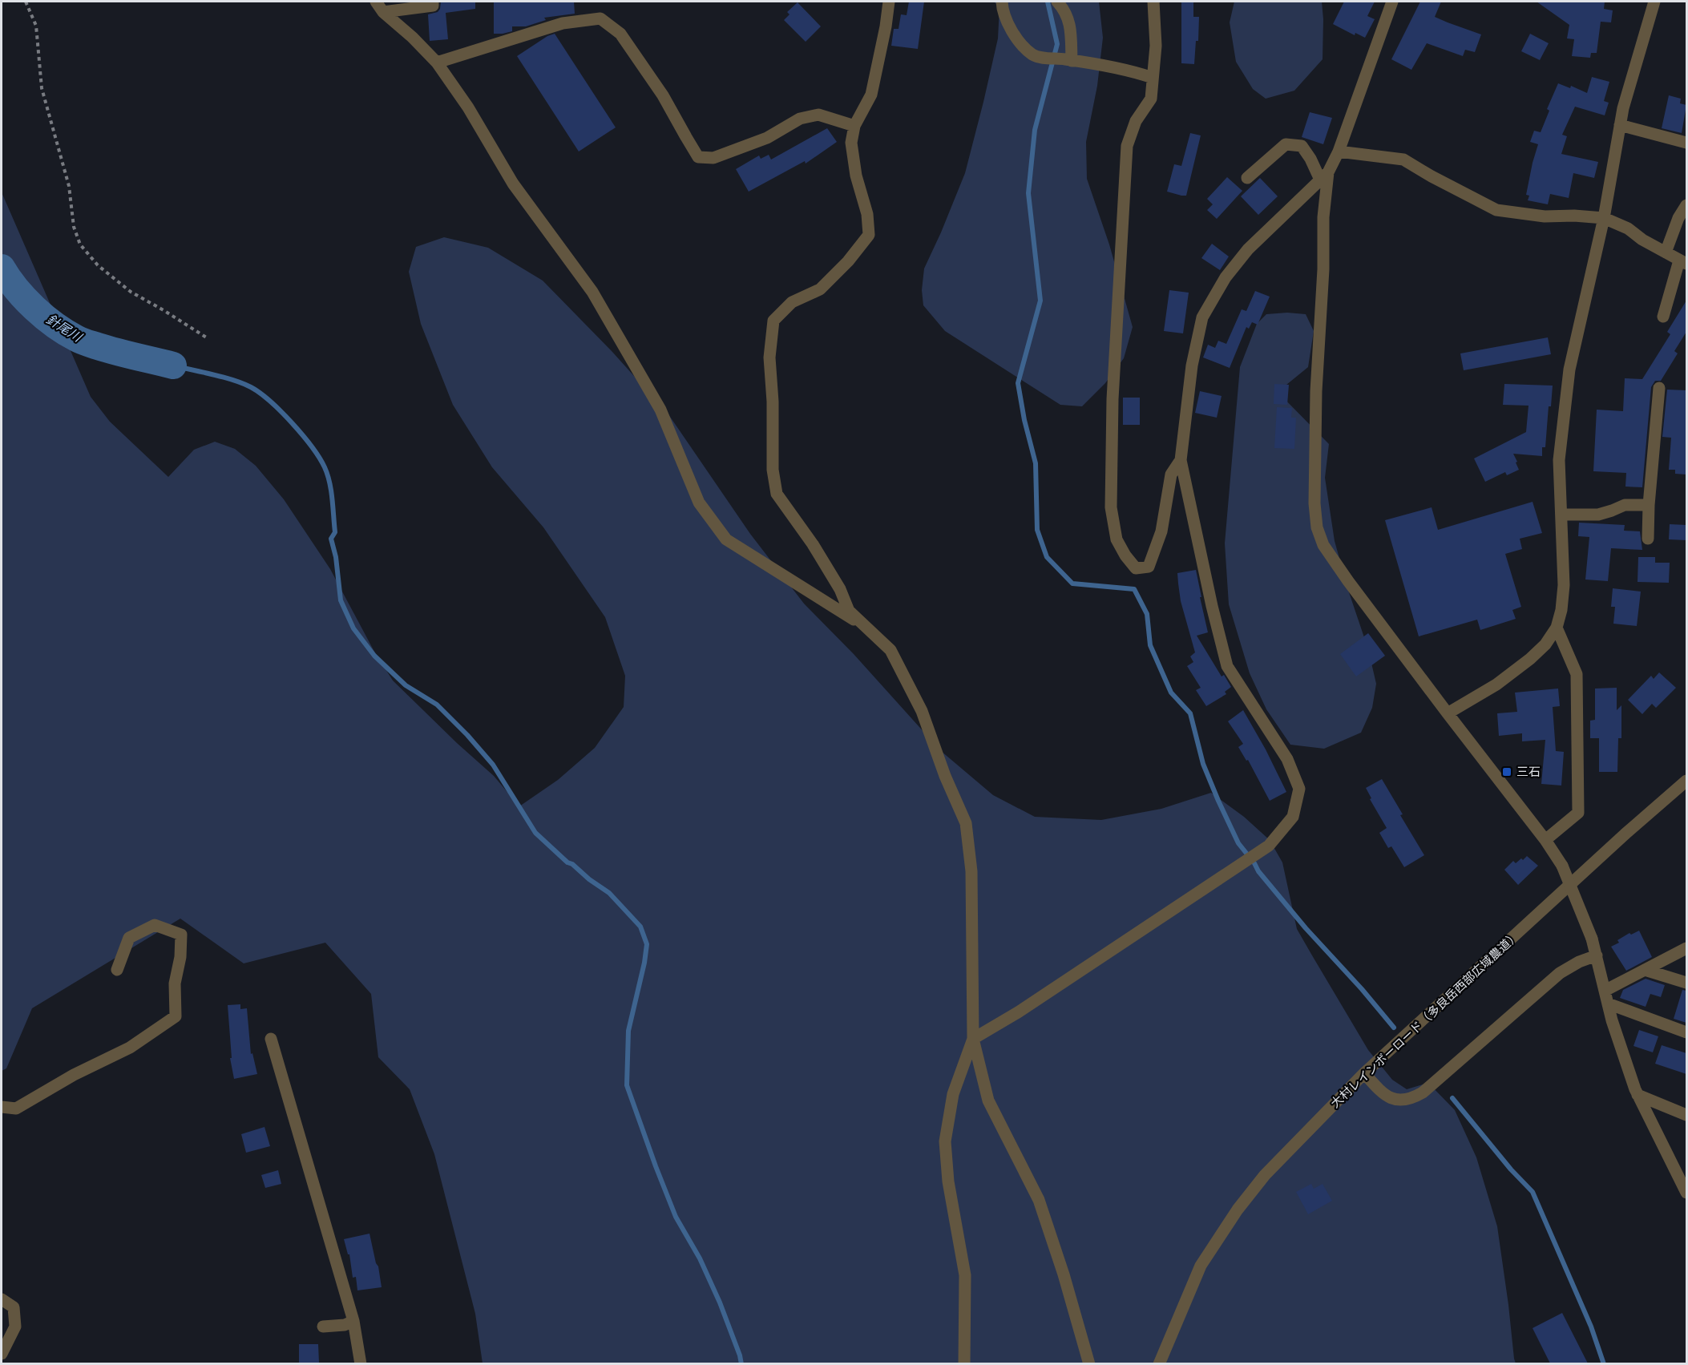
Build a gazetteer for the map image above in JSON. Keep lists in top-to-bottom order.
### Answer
{
  "streets": {
    "street": ["大村レインボーロード（多良岳西部広域農道）"]
  },
  "water": ["針尾川"],
  "places": {
    "transit": ["三石"]
  }
}
